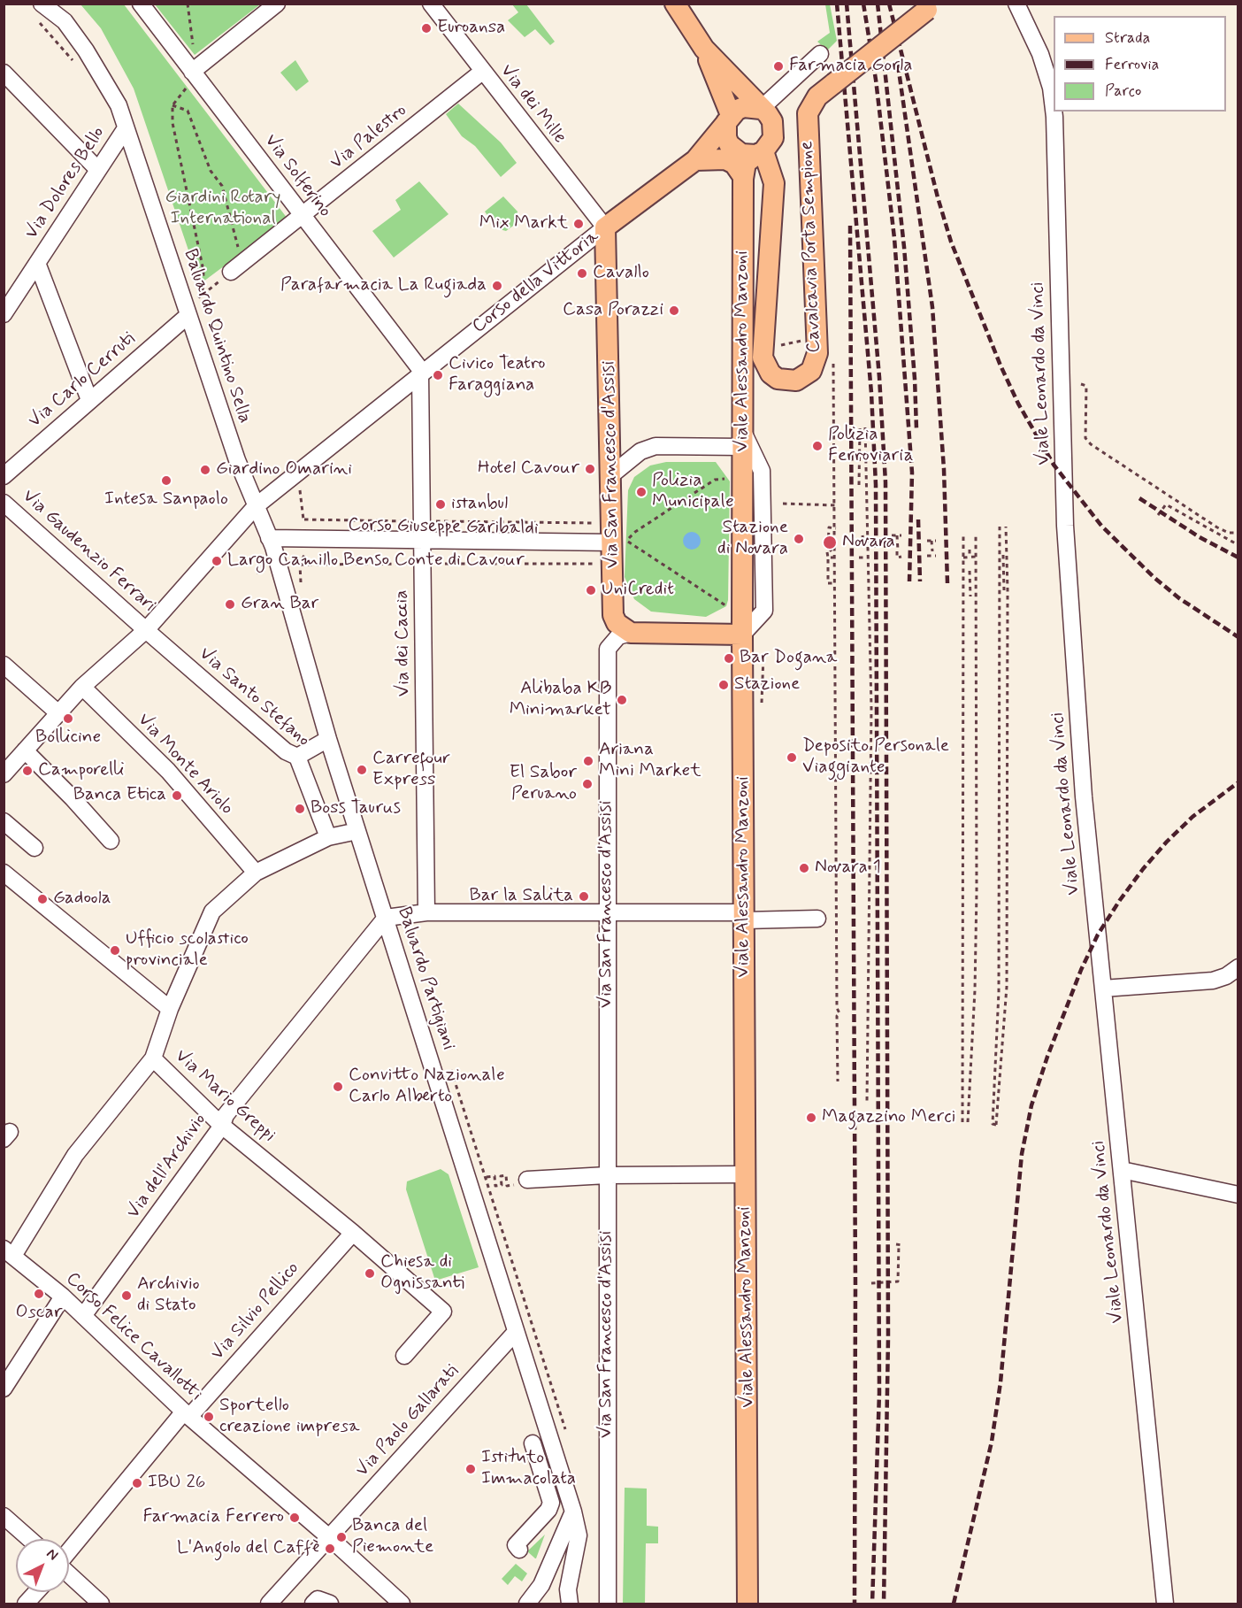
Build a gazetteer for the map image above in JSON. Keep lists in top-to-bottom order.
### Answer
{
  "streets": {
    "main road": [
      "Cavalcavia Porta Sempione",
      "Corso della Vittoria",
      "Viale Alessandro Manzoni",
      "Via San Francesco d'Assisi"
    ],
    "street": [
      "Via dei Mille",
      "Via Palestro",
      "Via Solferino",
      "Via Dolores Bello",
      "Baluardo Quintino Sella",
      "Viale Leonardo da Vinci",
      "Via Carlo Cerruti",
      "Corso Giuseppe Garibaldi",
      "Via Gaudenzio Ferrari",
      "Via dei Caccia",
      "Via Santo Stefano",
      "Via Monte Ariolo",
      "Baluardo Partigiani",
      "Via Mario Greppi",
      "Via dell'Archivio",
      "Via Silvio Pellico",
      "Corso Felice Cavallotti",
      "Via Paolo Gallarati"
    ]
  },
  "crossings": [
    ["Via dei Mille", "Via Palestro"],
    ["Via dei Mille", "Corso della Vittoria"],
    ["Via dei Mille", "Via San Francesco d'Assisi"],
    ["Via Palestro", "Via Solferino"],
    ["Via Solferino", "Corso della Vittoria"],
    ["Via Solferino", "Via dei Caccia"],
    ["Via Dolores Bello", "Baluardo Quintino Sella"],
    ["Cavalcavia Porta Sempione", "Corso della Vittoria"],
    ["Cavalcavia Porta Sempione", "Viale Alessandro Manzoni"],
    ["Corso della Vittoria", "Baluardo Quintino Sella"],
    ["Corso della Vittoria", "Viale Alessandro Manzoni"],
    ["Corso della Vittoria", "Via San Francesco d'Assisi"],
    ["Corso della Vittoria", "Via Gaudenzio Ferrari"],
    ["Corso della Vittoria", "Via dei Caccia"],
    ["Corso della Vittoria", "Via Santo Stefano"],
    ["Corso della Vittoria", "Via Monte Ariolo"],
    ["Corso della Vittoria", "Baluardo Partigiani"],
    ["Baluardo Quintino Sella", "Via Carlo Cerruti"],
    ["Baluardo Quintino Sella", "Baluardo Partigiani"],
    ["Via San Francesco d'Assisi", "Corso Giuseppe Garibaldi"],
    ["Corso Giuseppe Garibaldi", "Via dei Caccia"],
    ["Corso Giuseppe Garibaldi", "Baluardo Partigiani"],
    ["Via Gaudenzio Ferrari", "Via Santo Stefano"],
    ["Via Santo Stefano", "Via Mario Greppi"],
    ["Via Monte Ariolo", "Via Mario Greppi"],
    ["Baluardo Partigiani", "Via Mario Greppi"],
    ["Baluardo Partigiani", "Via dell'Archivio"],
    ["Baluardo Partigiani", "Via Paolo Gallarati"],
    ["Via Mario Greppi", "Via dell'Archivio"],
    ["Via Mario Greppi", "Via Silvio Pellico"],
    ["Via dell'Archivio", "Corso Felice Cavallotti"],
    ["Via Silvio Pellico", "Corso Felice Cavallotti"],
    ["Corso Felice Cavallotti", "Via Paolo Gallarati"]
  ],
  "parks": ["Giardini Rotary International"],
  "places": [
    "Euroansa",
    "Farmacia Gorla",
    "Mix Markt",
    "Cavallo",
    "Parafarmacia La Rugiada",
    "Casa Porazzi",
    "Civico Teatro Faraggiana",
    "Polizia Ferroviaria",
    "Hotel Cavour",
    "Giardino Omarini",
    "Intesa Sanpaolo",
    "Polizia Municipale",
    "istanbul",
    "Stazione di Novara",
    "Novara",
    "Largo Camillo Benso Conte di Cavour",
    "UniCredit",
    "Gran Bar",
    "Bar Dogana",
    "Stazione",
    "Alibaba KB Minimarket",
    "Bollicine",
    "Deposito Personale Viaggiante",
    "Ariana Mini Market",
    "Carrefour Express",
    "Camporelli",
    "El Sabor Peruano",
    "Banca Etica",
    "Boss Taurus",
    "Novara 1",
    "Bar la Salita",
    "Gadoola",
    "Ufficio scolastico provinciale",
    "Convitto Nazionale Carlo Alberto",
    "Magazzino Merci",
    "Chiesa di Ognissanti",
    "Oscar",
    "Archivio di Stato",
    "Sportello creazione impresa",
    "Istituto Immacolata",
    "IBU 26",
    "Farmacia Ferrero",
    "Banca del Piemonte",
    "L'Angolo del Caffè"
  ],
  "legend": ["Strada", "Ferrovia", "Parco"],
  "north": "top right"
}
